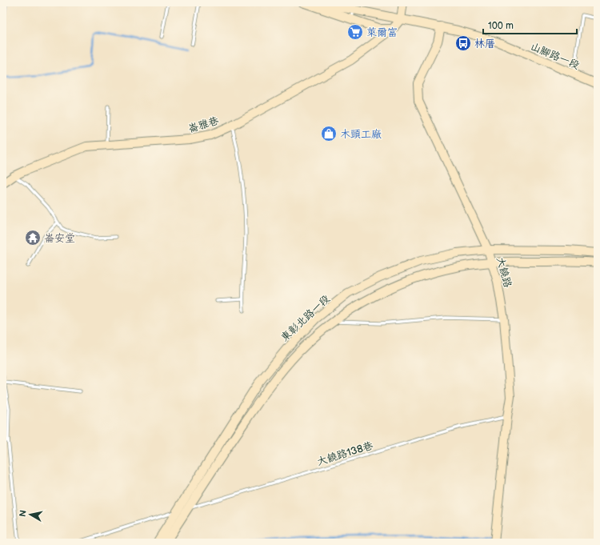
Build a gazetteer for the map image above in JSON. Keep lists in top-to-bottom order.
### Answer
{
  "streets": {
    "street": [
      "山腳路一段",
      "崙雅巷",
      "大饒路",
      "東彰北路一段"
    ],
    "lane": ["大饒路138巷"]
  },
  "crossings": [
    ["山腳路一段", "大饒路"],
    ["大饒路", "東彰北路一段"],
    ["大饒路", "大饒路138巷"],
    ["東彰北路一段", "大饒路138巷"]
  ],
  "places": {
    "supermarket": ["萊爾富"],
    "bus stop": ["林厝"],
    "shop": ["木頭工廠"],
    "temple": ["崙安堂"]
  },
  "scale_bar": "100 m",
  "north": "left"
}
